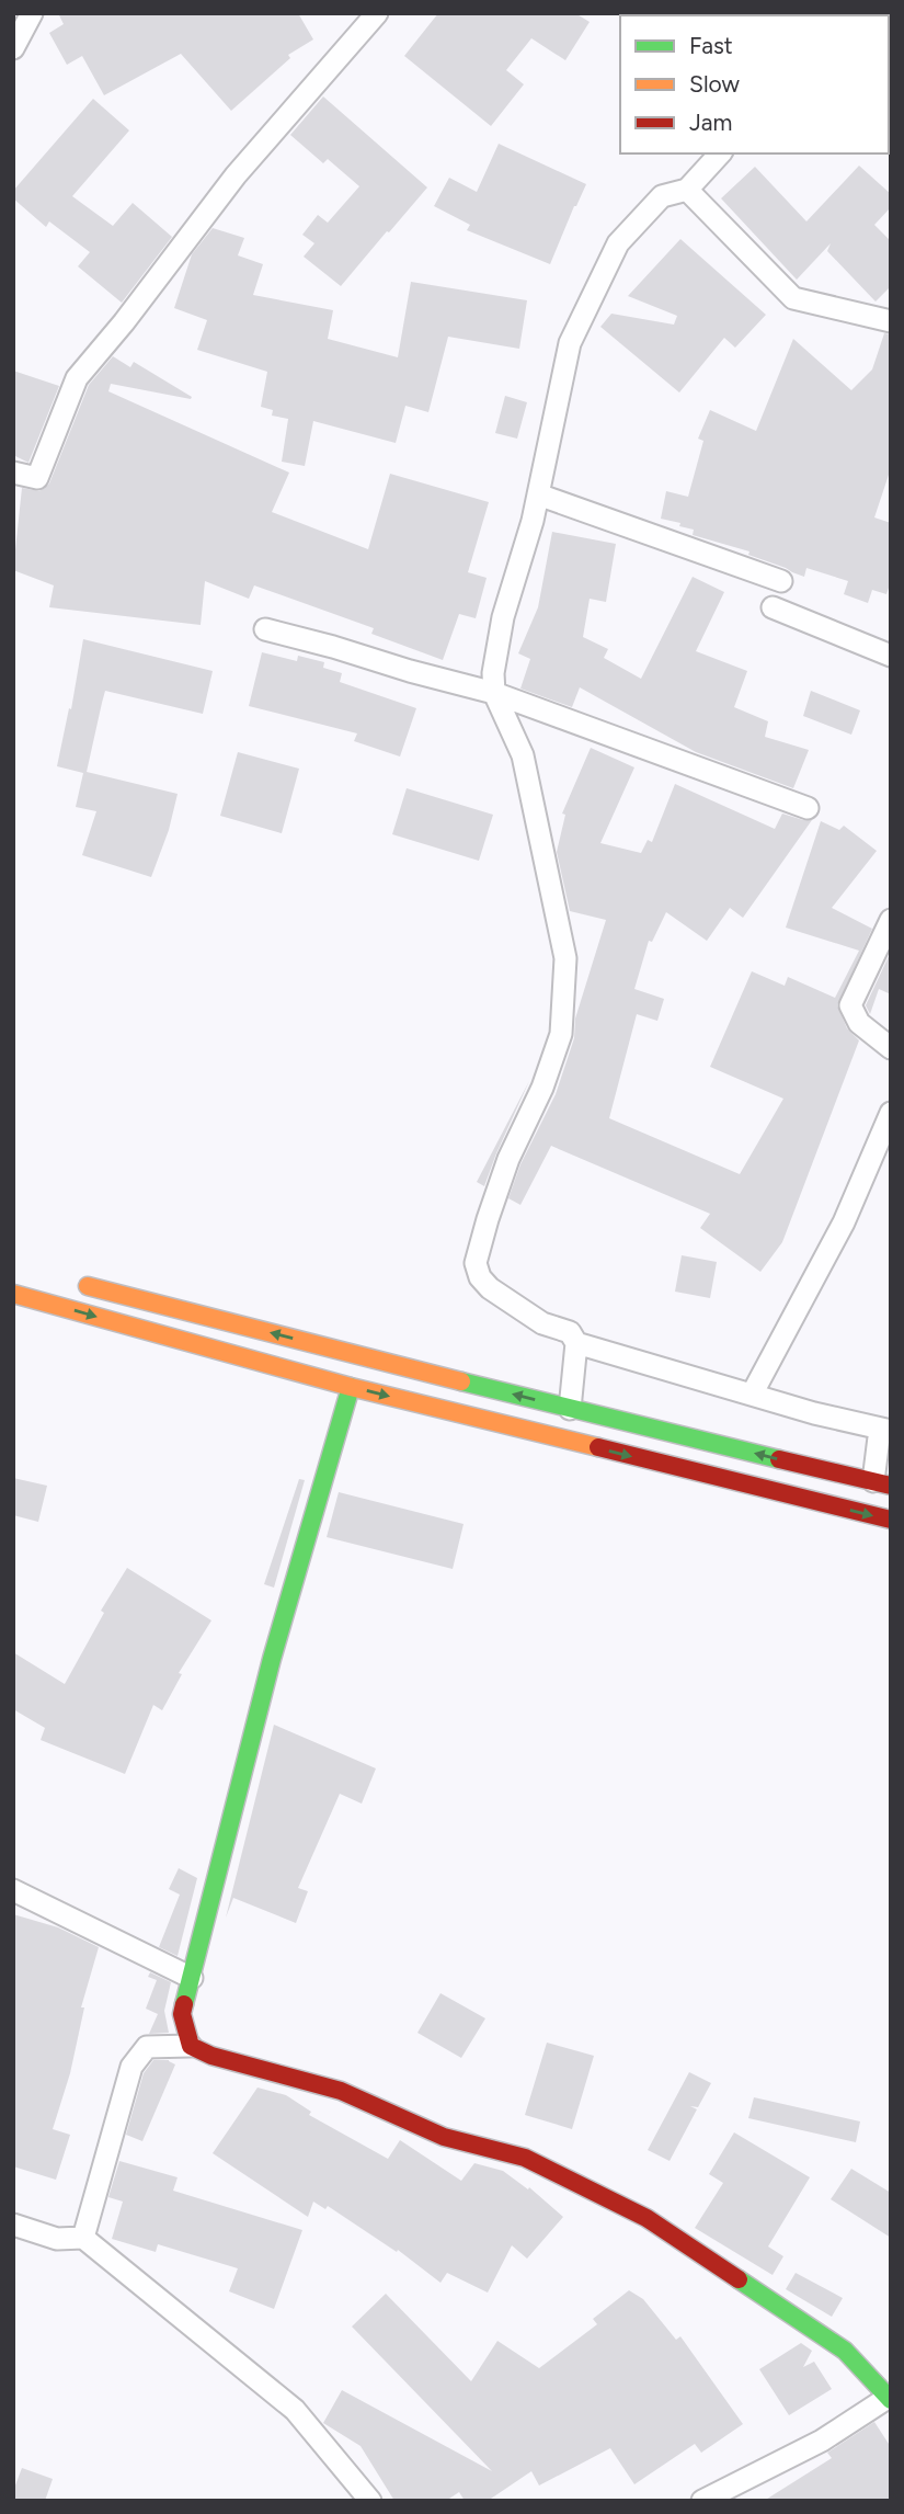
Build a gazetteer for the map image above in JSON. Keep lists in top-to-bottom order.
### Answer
{
  "legend": ["Fast", "Slow", "Jam"]
}
